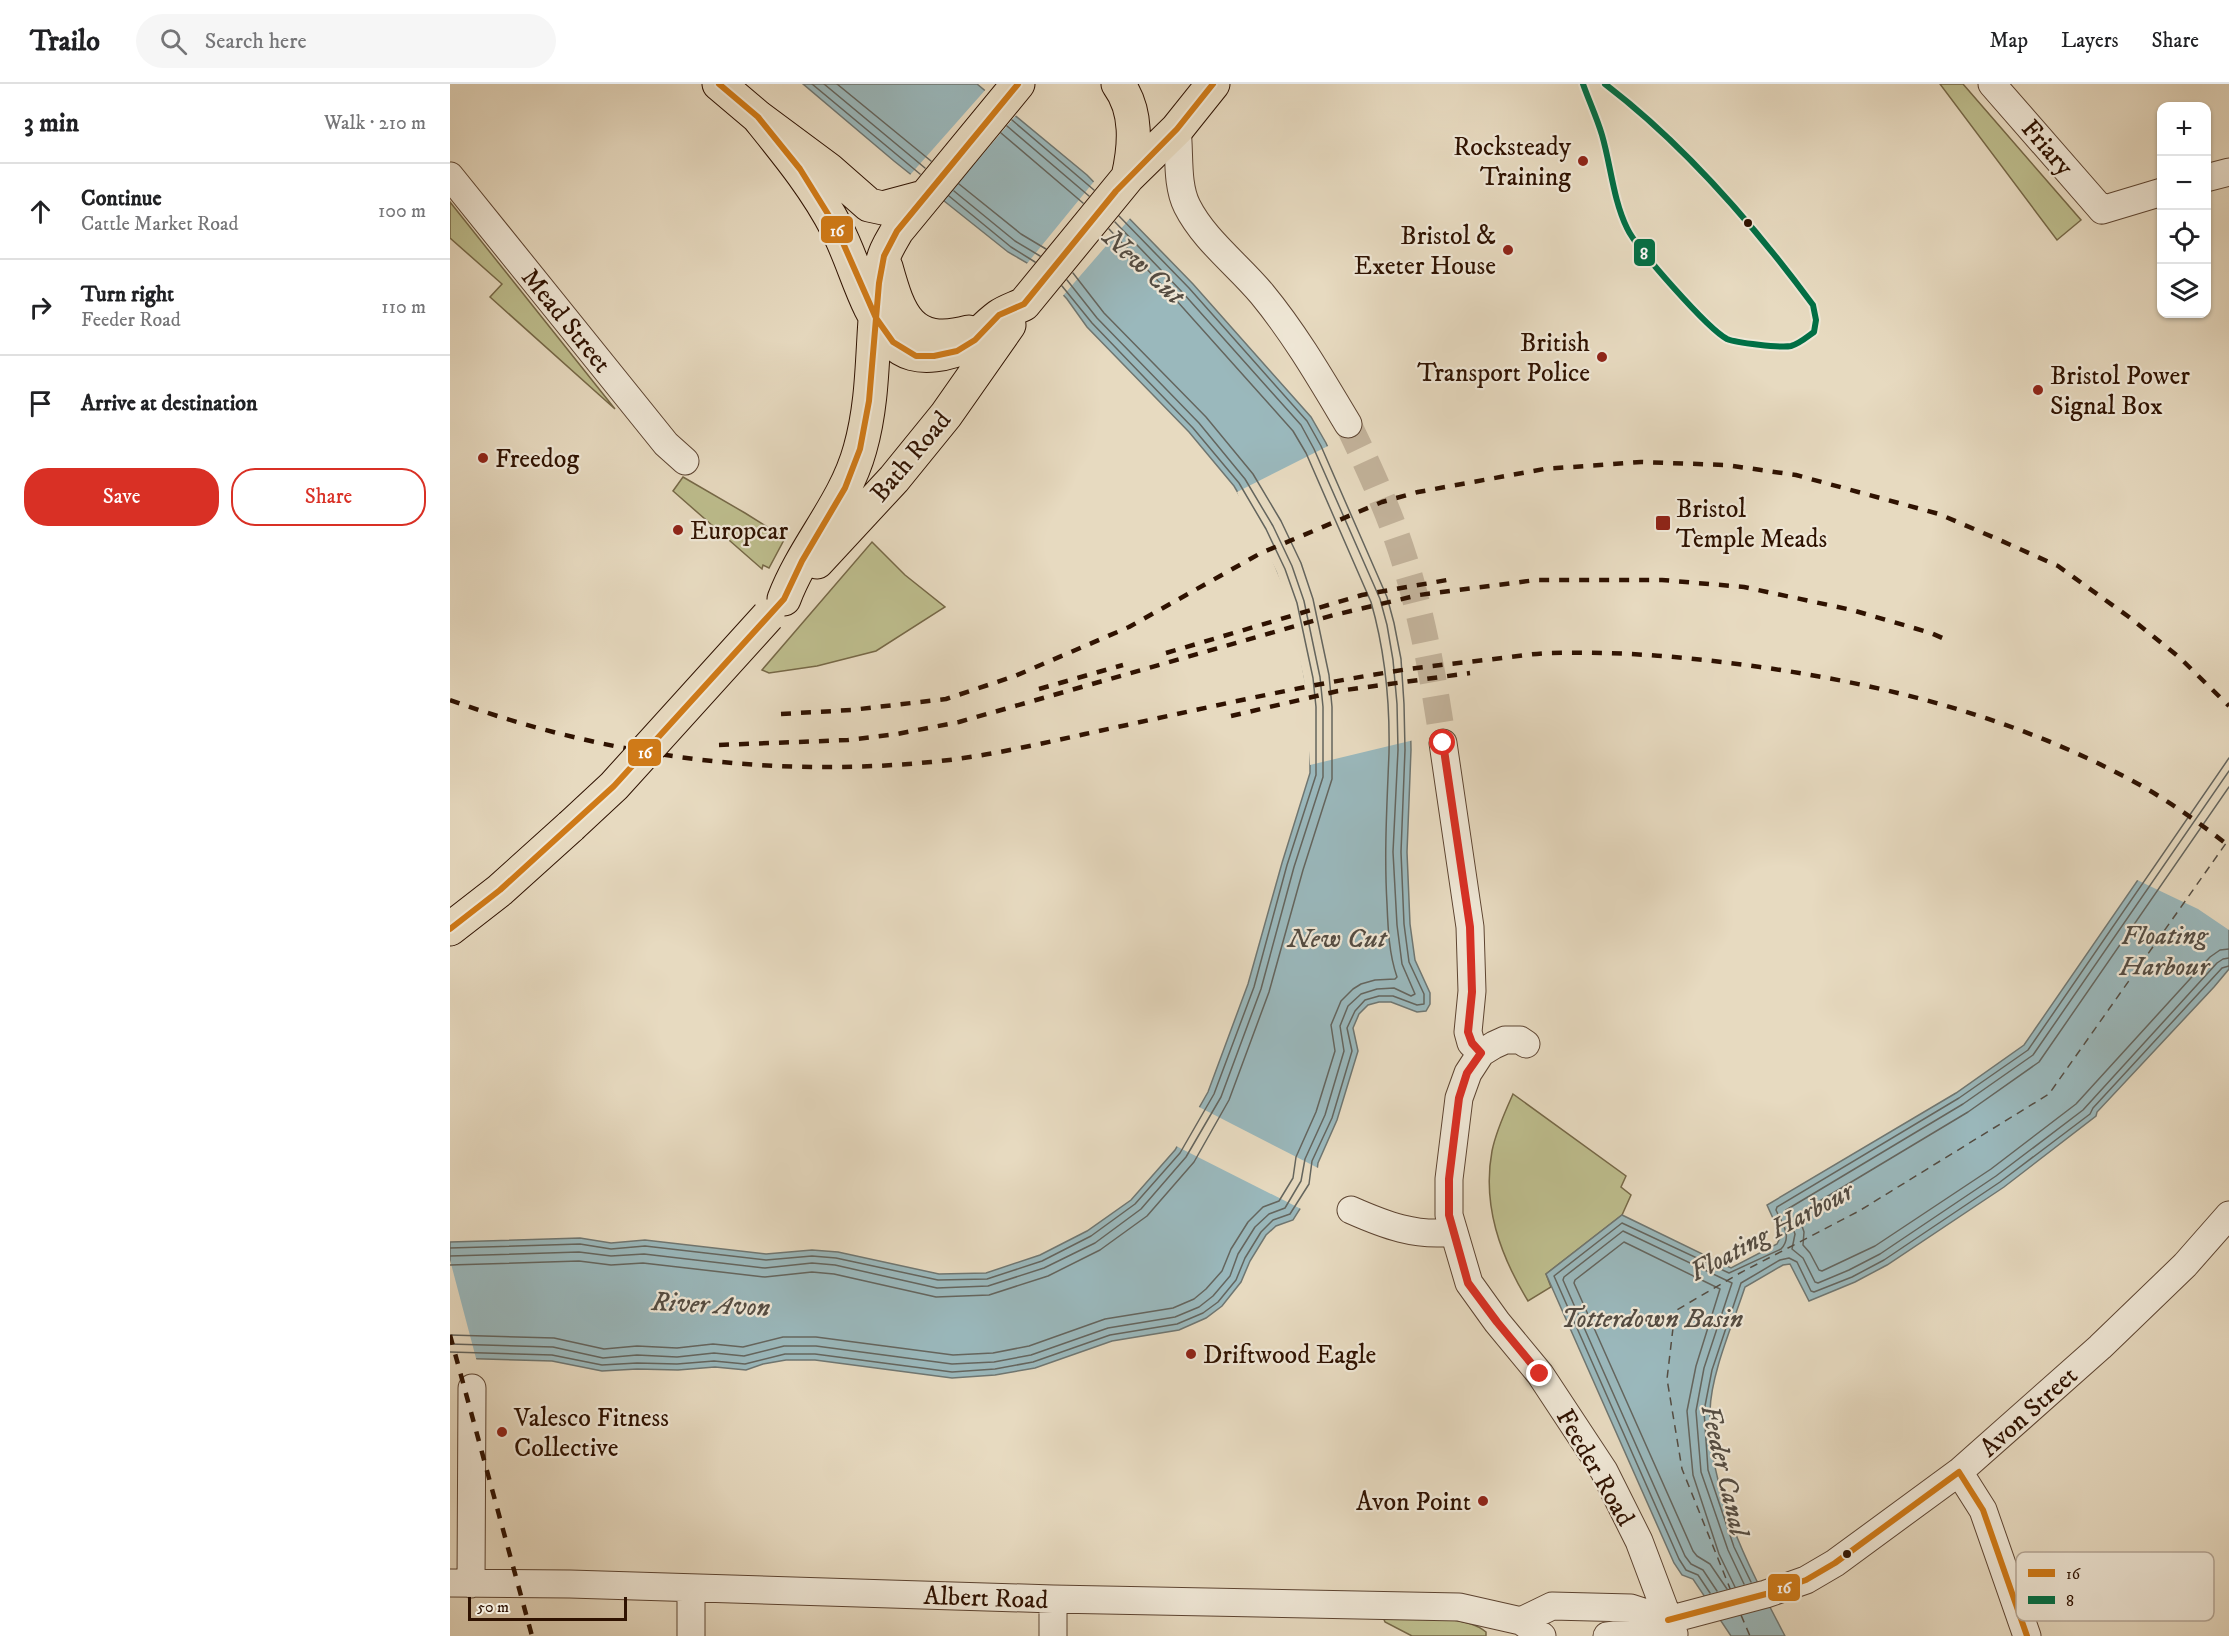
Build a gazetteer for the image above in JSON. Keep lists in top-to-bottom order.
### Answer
{
  "streets": {
    "highway": ["Bath Road"],
    "street": [
      "Friary",
      "Mead Street",
      "Avon Street",
      "Feeder Road",
      "Albert Road"
    ]
  },
  "crossings": [
    ["Avon Street", "Feeder Road"],
    ["Avon Street", "Albert Road"],
    ["Feeder Road", "Albert Road"]
  ],
  "water": [
    "New Cut",
    "Floating Harbour",
    "River Avon",
    "Totterdown Basin",
    "Feeder Canal"
  ],
  "places": {
    "other": [
      "Rocksteady Training",
      "Bristol & Exeter House",
      "British Transport Police",
      "Bristol Power Signal Box",
      "Freedog",
      "Europcar",
      "Driftwood Eagle",
      "Valesco Fitness Collective",
      "Avon Point"
    ],
    "transit": ["Bristol Temple Meads"]
  },
  "lines": ["transit line 16", "transit line 8"],
  "legend": ["16", "8"],
  "scale_bar": "50 m",
  "page": {
    "header": "Trailo",
    "search": "Search here",
    "nav": ["Map", "Layers", "Share"],
    "heading": ["3 min", "Walk · 210 m"],
    "map_buttons": ["+", "−"],
    "list": [
      ["Continue", "Cattle Market Road", "100 m"],
      ["Turn right", "Feeder Road", "110 m"],
      "Arrive at destination"
    ],
    "buttons": ["Save", "Share"],
    "scale": "50 m"
  }
}
